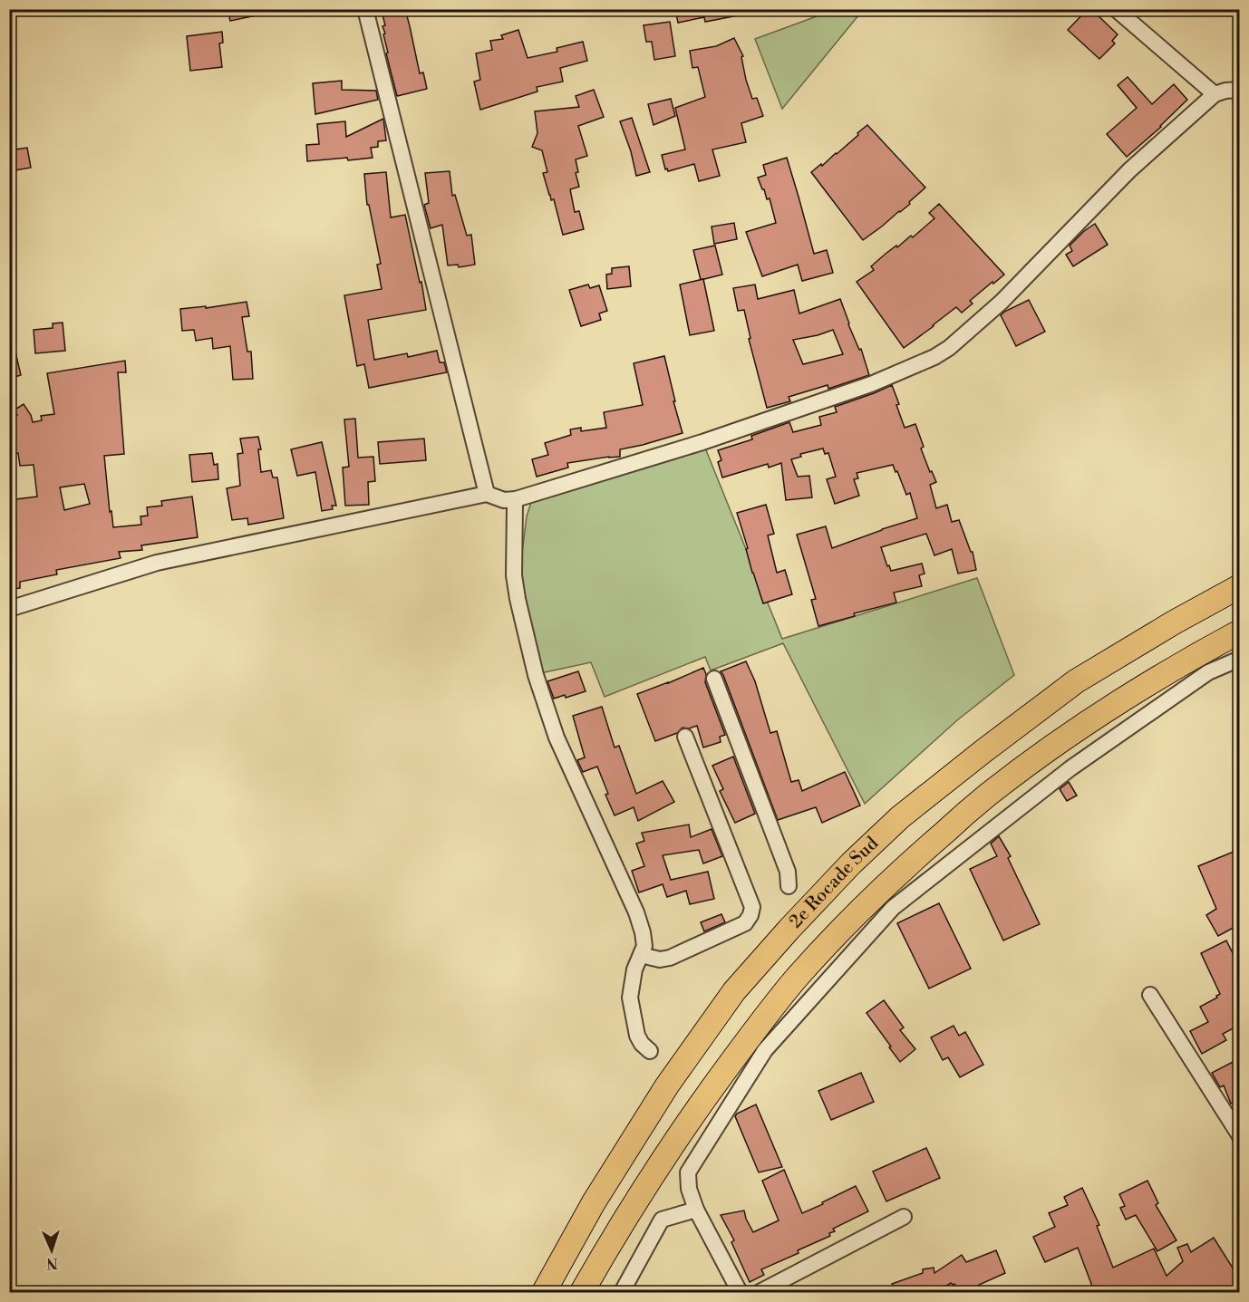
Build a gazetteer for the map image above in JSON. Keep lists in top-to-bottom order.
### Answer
{
  "streets": {
    "highway": ["2e Rocade Sud"]
  },
  "north": "bottom"
}
